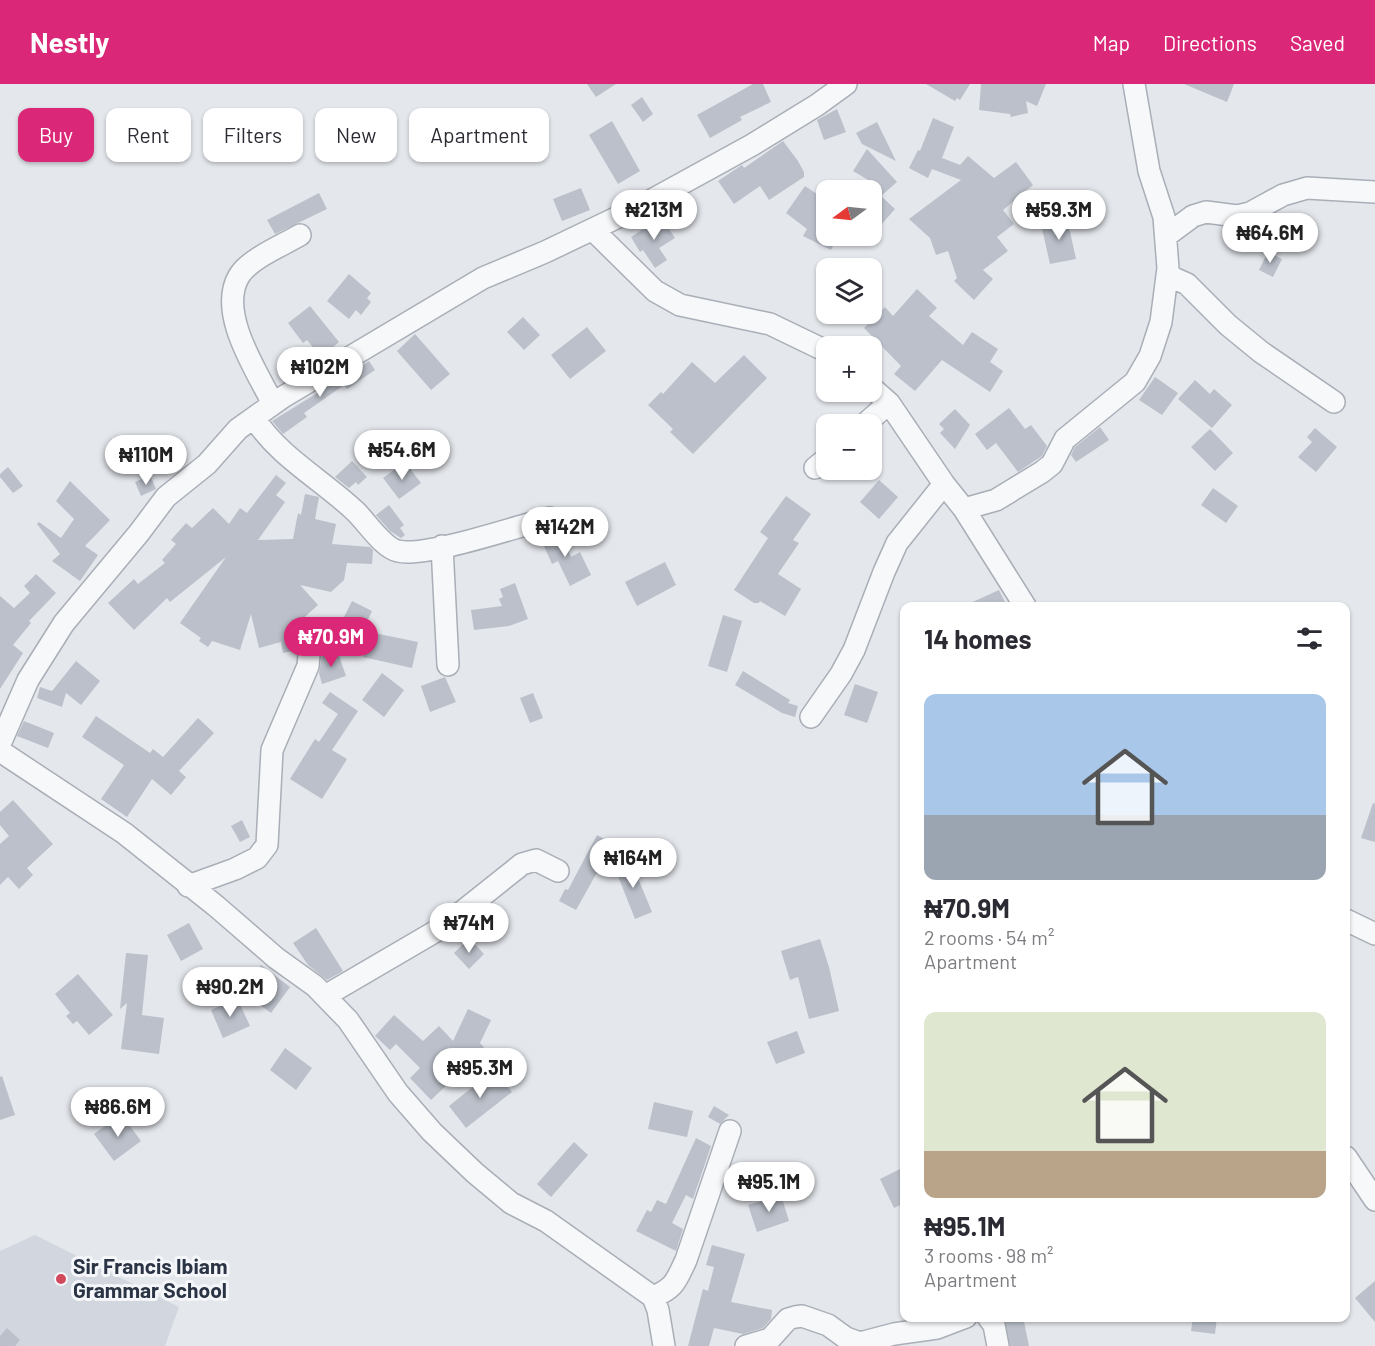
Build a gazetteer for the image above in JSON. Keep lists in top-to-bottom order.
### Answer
{
  "places": ["Sir Francis Ibiam Grammar School"],
  "north": "left",
  "page": {
    "header": "Nestly",
    "nav": ["Map", "Directions", "Saved"],
    "chip": [
      "Buy",
      "Rent",
      "Filters",
      "New",
      "Apartment"
    ],
    "map_buttons": ["+", "−"],
    "price": [
      "₦213M",
      "₦59.3M",
      "₦64.6M",
      "₦102M",
      "₦54.6M",
      "₦110M",
      "₦142M",
      "₦70.9M",
      "₦164M",
      "₦74M",
      "₦90.2M",
      "₦95.3M",
      "₦86.6M",
      "₦95.1M"
    ],
    "heading": "14 homes",
    "list": [
      {
        "name": "₦70.9M",
        "note": "2 rooms · 54 m² · Apartment"
      },
      {
        "name": "₦95.1M",
        "note": "3 rooms · 98 m² · Apartment"
      }
    ]
  }
}
